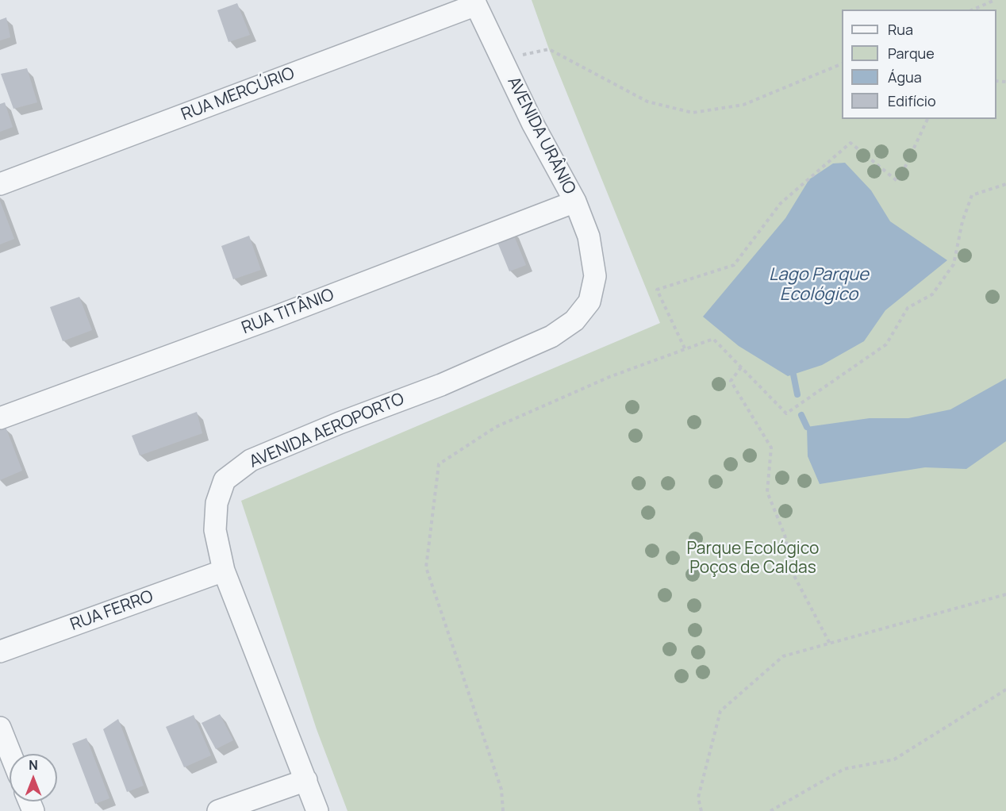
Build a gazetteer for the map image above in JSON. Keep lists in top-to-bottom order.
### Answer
{
  "streets": {
    "street": [
      "RUA MERCÚRIO",
      "AVENIDA URÂNIO",
      "RUA TITÂNIO",
      "AVENIDA AEROPORTO",
      "RUA FERRO"
    ]
  },
  "crossings": [
    ["RUA MERCÚRIO", "AVENIDA URÂNIO"],
    ["AVENIDA URÂNIO", "RUA TITÂNIO"],
    ["AVENIDA URÂNIO", "AVENIDA AEROPORTO"],
    ["AVENIDA AEROPORTO", "RUA FERRO"]
  ],
  "water": ["Lago Parque Ecológico"],
  "parks": ["Parque Ecológico Poços de Caldas"],
  "legend": [
    "Rua",
    "Parque",
    "Água",
    "Edifício"
  ],
  "north": "top"
}
